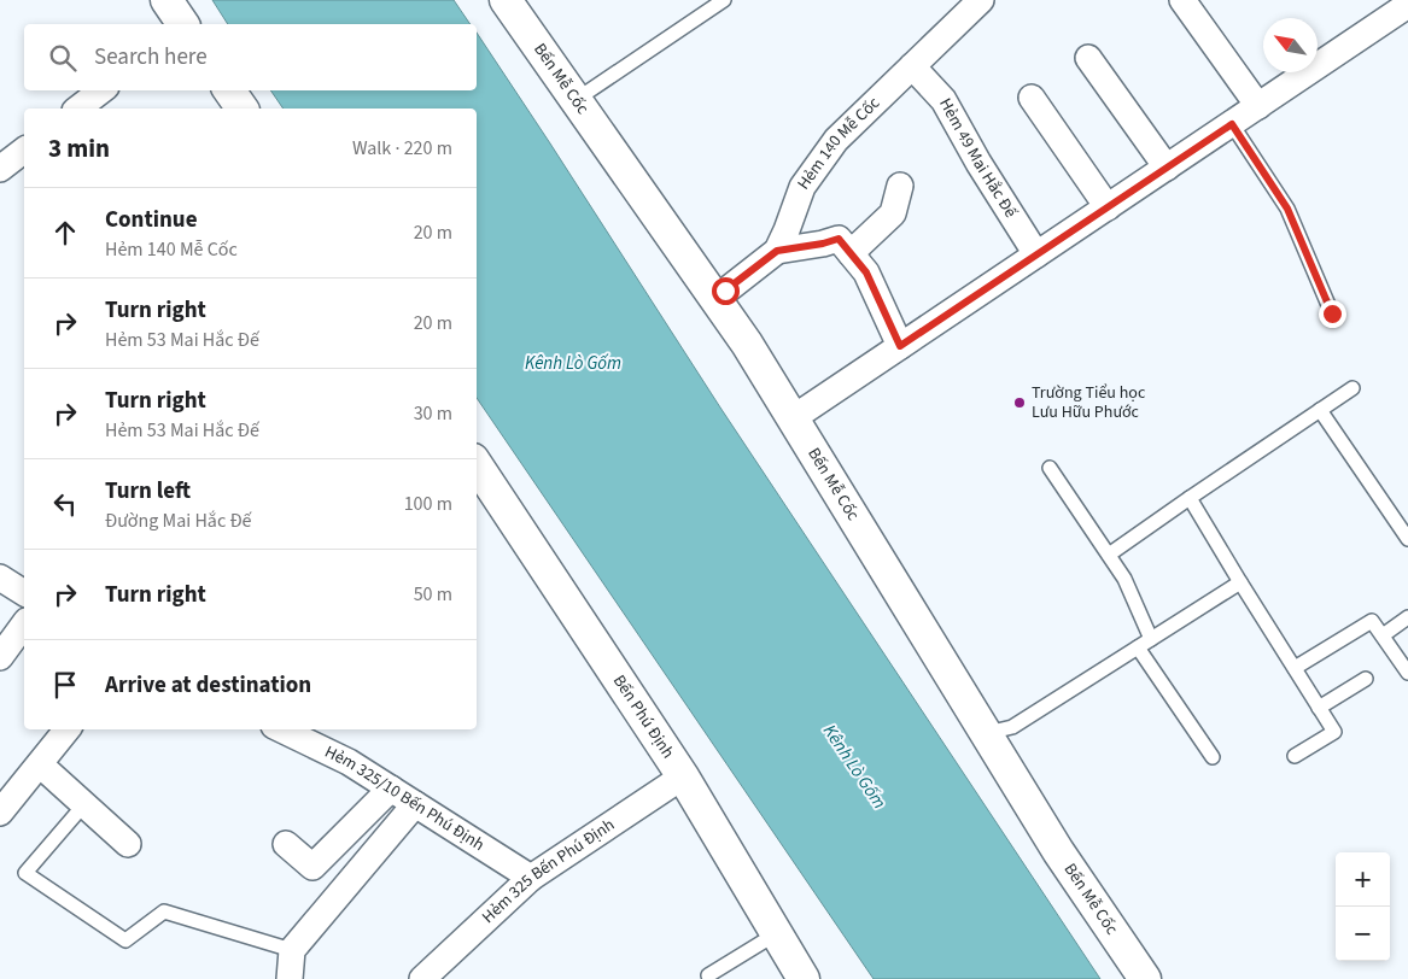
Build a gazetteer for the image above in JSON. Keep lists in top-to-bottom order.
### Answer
{
  "streets": {
    "street": [
      "Bến Mễ Cốc",
      "Hẻm 140 Mễ Cốc",
      "Hẻm 49 Mai Hắc Đế",
      "Bến Phú Định",
      "Hẻm 325/10 Bến Phú Định",
      "Hẻm 325 Bến Phú Định"
    ]
  },
  "crossings": [
    ["Bến Mễ Cốc", "Hẻm 140 Mễ Cốc"],
    ["Hẻm 140 Mễ Cốc", "Hẻm 49 Mai Hắc Đế"],
    ["Bến Phú Định", "Hẻm 325 Bến Phú Định"],
    ["Hẻm 325/10 Bến Phú Định", "Hẻm 325 Bến Phú Định"]
  ],
  "water": ["Kênh Lò Gốm"],
  "places": ["Trường Tiểu học Lưu Hữu Phước"],
  "north": "top left",
  "page": {
    "search": "Search here",
    "heading": ["3 min", "Walk · 220 m"],
    "list": [
      ["Continue", "Hẻm 140 Mễ Cốc", "20 m"],
      ["Turn right", "Hẻm 53 Mai Hắc Đế", "20 m"],
      ["Turn right", "Hẻm 53 Mai Hắc Đế", "30 m"],
      ["Turn left", "Đường Mai Hắc Đế", "100 m"],
      ["Turn right", "50 m"],
      "Arrive at destination"
    ],
    "map_buttons": ["+", "−"]
  }
}
